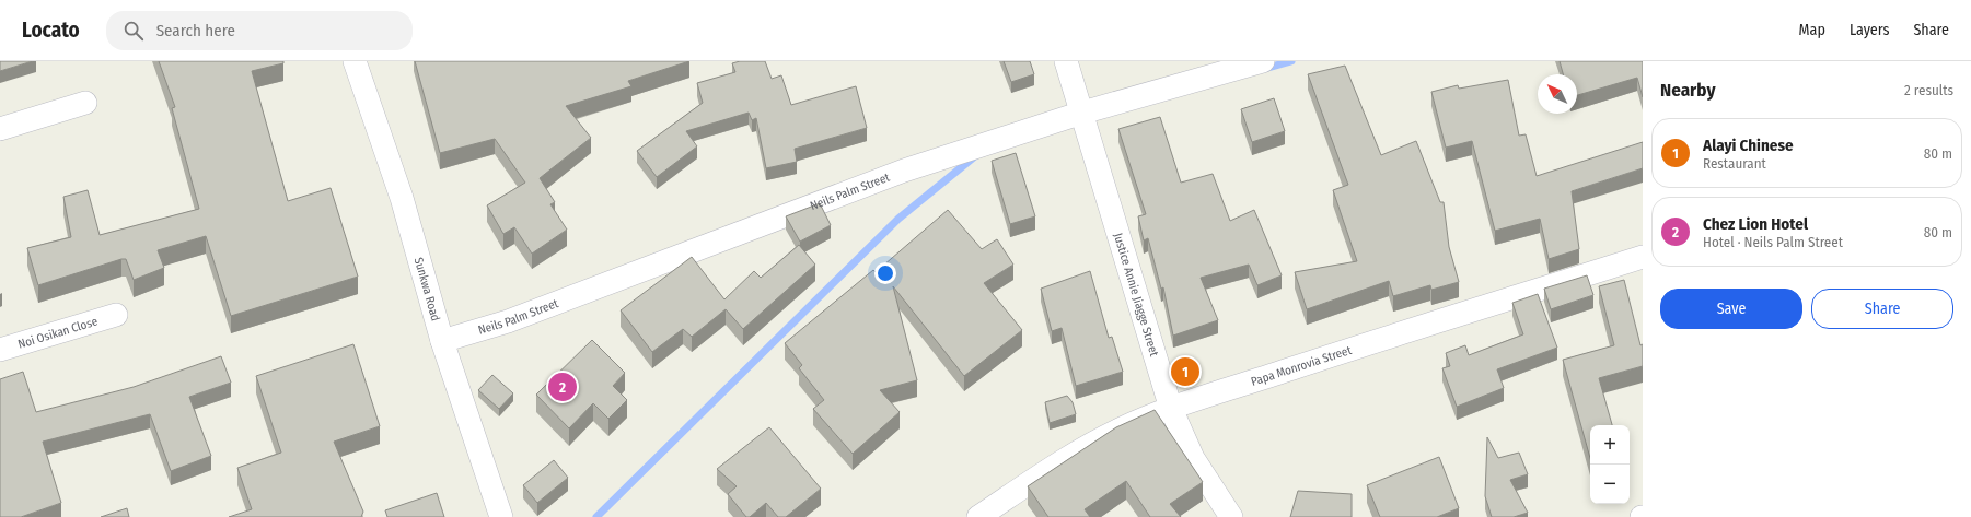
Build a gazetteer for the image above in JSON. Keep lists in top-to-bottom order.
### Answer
{
  "streets": {
    "street": [
      "Neils Palm Street",
      "Sunkwa Road",
      "Justice Annie Jiagge Street",
      "Noi Osikan Close",
      "Papa Monrovia Street"
    ]
  },
  "crossings": [
    ["Neils Palm Street", "Sunkwa Road"],
    ["Neils Palm Street", "Justice Annie Jiagge Street"],
    ["Justice Annie Jiagge Street", "Papa Monrovia Street"]
  ],
  "north": "top left",
  "page": {
    "header": "Locato",
    "search": "Search here",
    "nav": ["Map", "Layers", "Share"],
    "heading": ["Nearby", "2 results"],
    "list": [
      {
        "mark": "1",
        "name": "Alayi Chinese",
        "note": "Restaurant",
        "value": "80 m"
      },
      {
        "mark": "2",
        "name": "Chez Lion Hotel",
        "note": "Hotel · Neils Palm Street",
        "value": "80 m"
      }
    ],
    "buttons": ["Save", "Share"],
    "pins": ["1", "2"],
    "map_buttons": ["+", "−"]
  }
}
